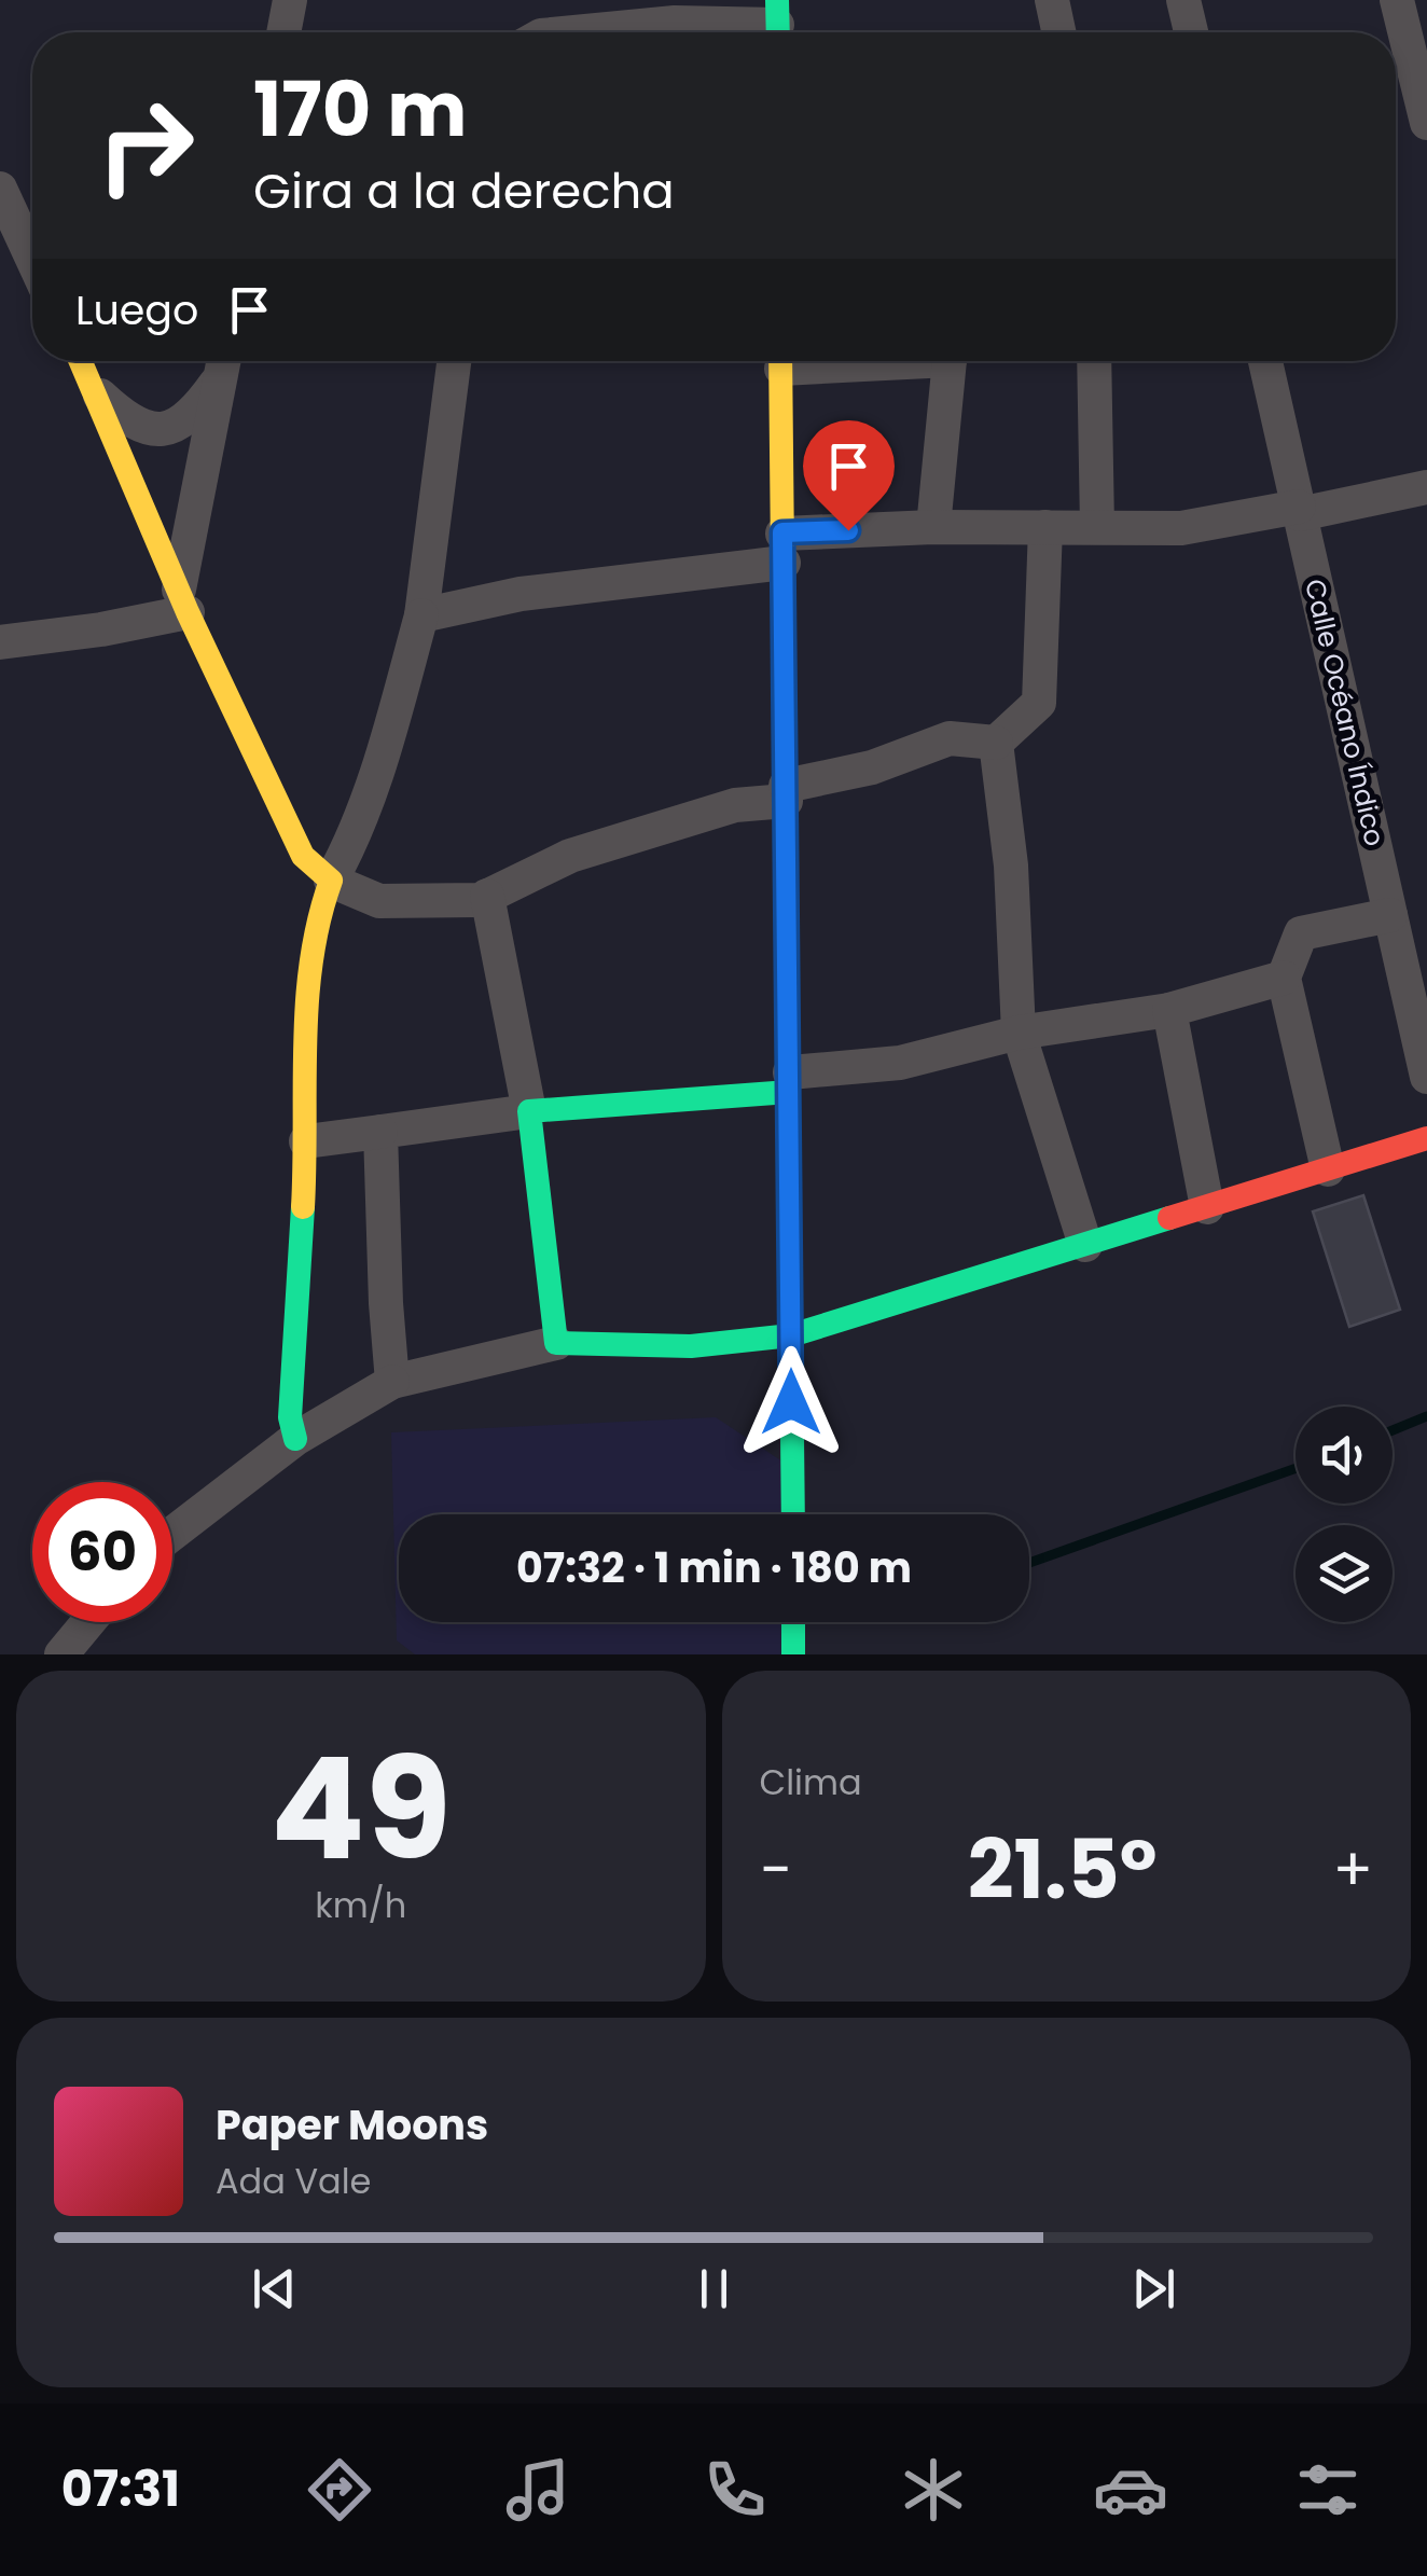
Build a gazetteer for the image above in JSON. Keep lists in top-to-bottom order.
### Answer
{
  "streets": {
    "street": ["Calle Océano Índico"]
  },
  "page": {
    "turn": ["170 m", "Gira a la derecha"],
    "then": "Luego",
    "limit": "60",
    "trip": "07:32 · 1 min · 180 m",
    "tile": [
      ["49", "km/h"],
      "Clima"
    ],
    "heat": ["−", "21.5°", "+"],
    "song": ["Paper Moons", "Ada Vale"],
    "tabs": "07:31"
  }
}
